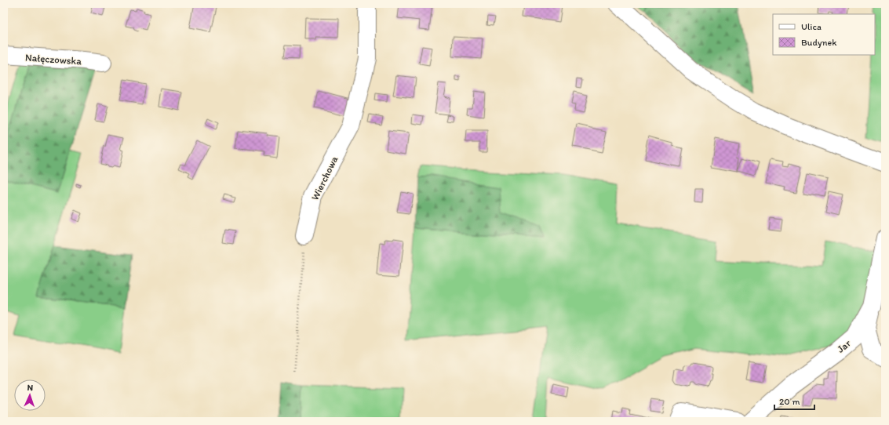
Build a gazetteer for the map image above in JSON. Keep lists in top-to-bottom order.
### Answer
{
  "streets": {
    "street": ["Nałęczowska", "Wierchowa", "Jar"]
  },
  "legend": ["Ulica", "Budynek"],
  "scale_bar": "20 m",
  "north": "top"
}
